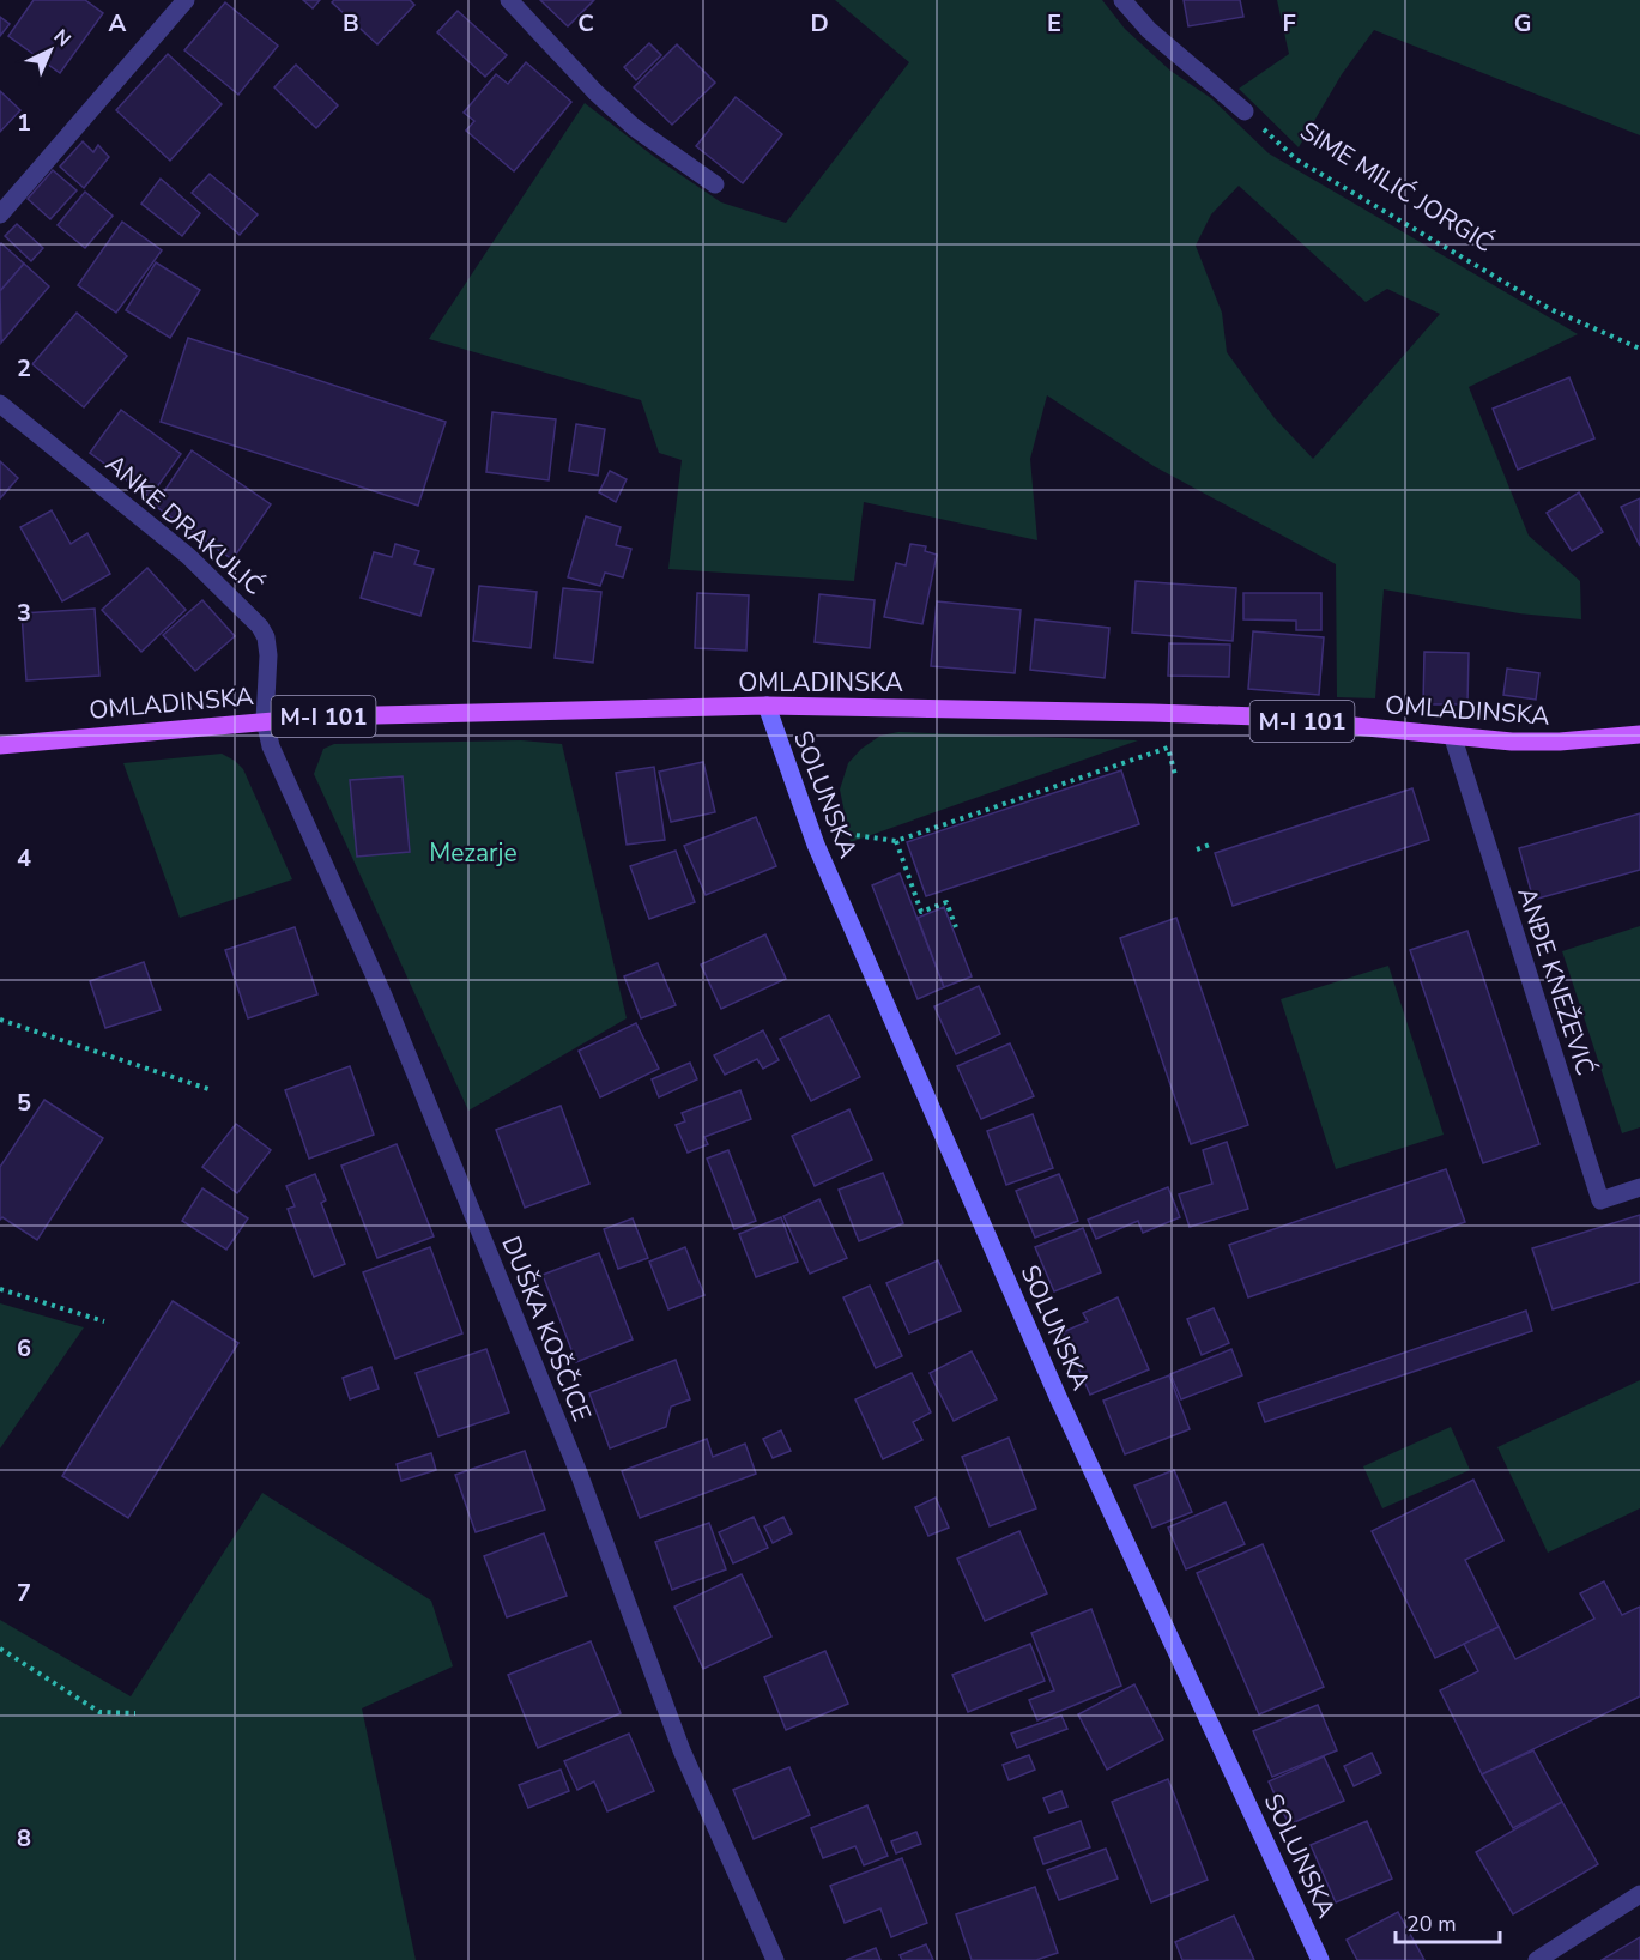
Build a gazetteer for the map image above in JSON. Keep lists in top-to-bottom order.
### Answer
{
  "streets": {
    "main road": ["OMLADINSKA", "M-I 101"],
    "street": [
      "ANKE DRAKULIĆ",
      "SOLUNSKA",
      "ANĐE KNEŽEVIĆ",
      "DUŠKA KOŠČICE"
    ],
    "path": ["SIME MILIĆ JORGIĆ"]
  },
  "crossings": [
    ["ANKE DRAKULIĆ", "OMLADINSKA"],
    ["ANKE DRAKULIĆ", "DUŠKA KOŠČICE"],
    ["OMLADINSKA", "SOLUNSKA"],
    ["OMLADINSKA", "ANĐE KNEŽEVIĆ"],
    ["OMLADINSKA", "DUŠKA KOŠČICE"]
  ],
  "parks": ["Mezarje"],
  "scale_bar": "20 m",
  "north": "top right",
  "grid": {
    "columns": [
      "A",
      "B",
      "C",
      "D",
      "E",
      "F",
      "G"
    ],
    "rows": [
      "1",
      "2",
      "3",
      "4",
      "5",
      "6",
      "7",
      "8"
    ]
  }
}
